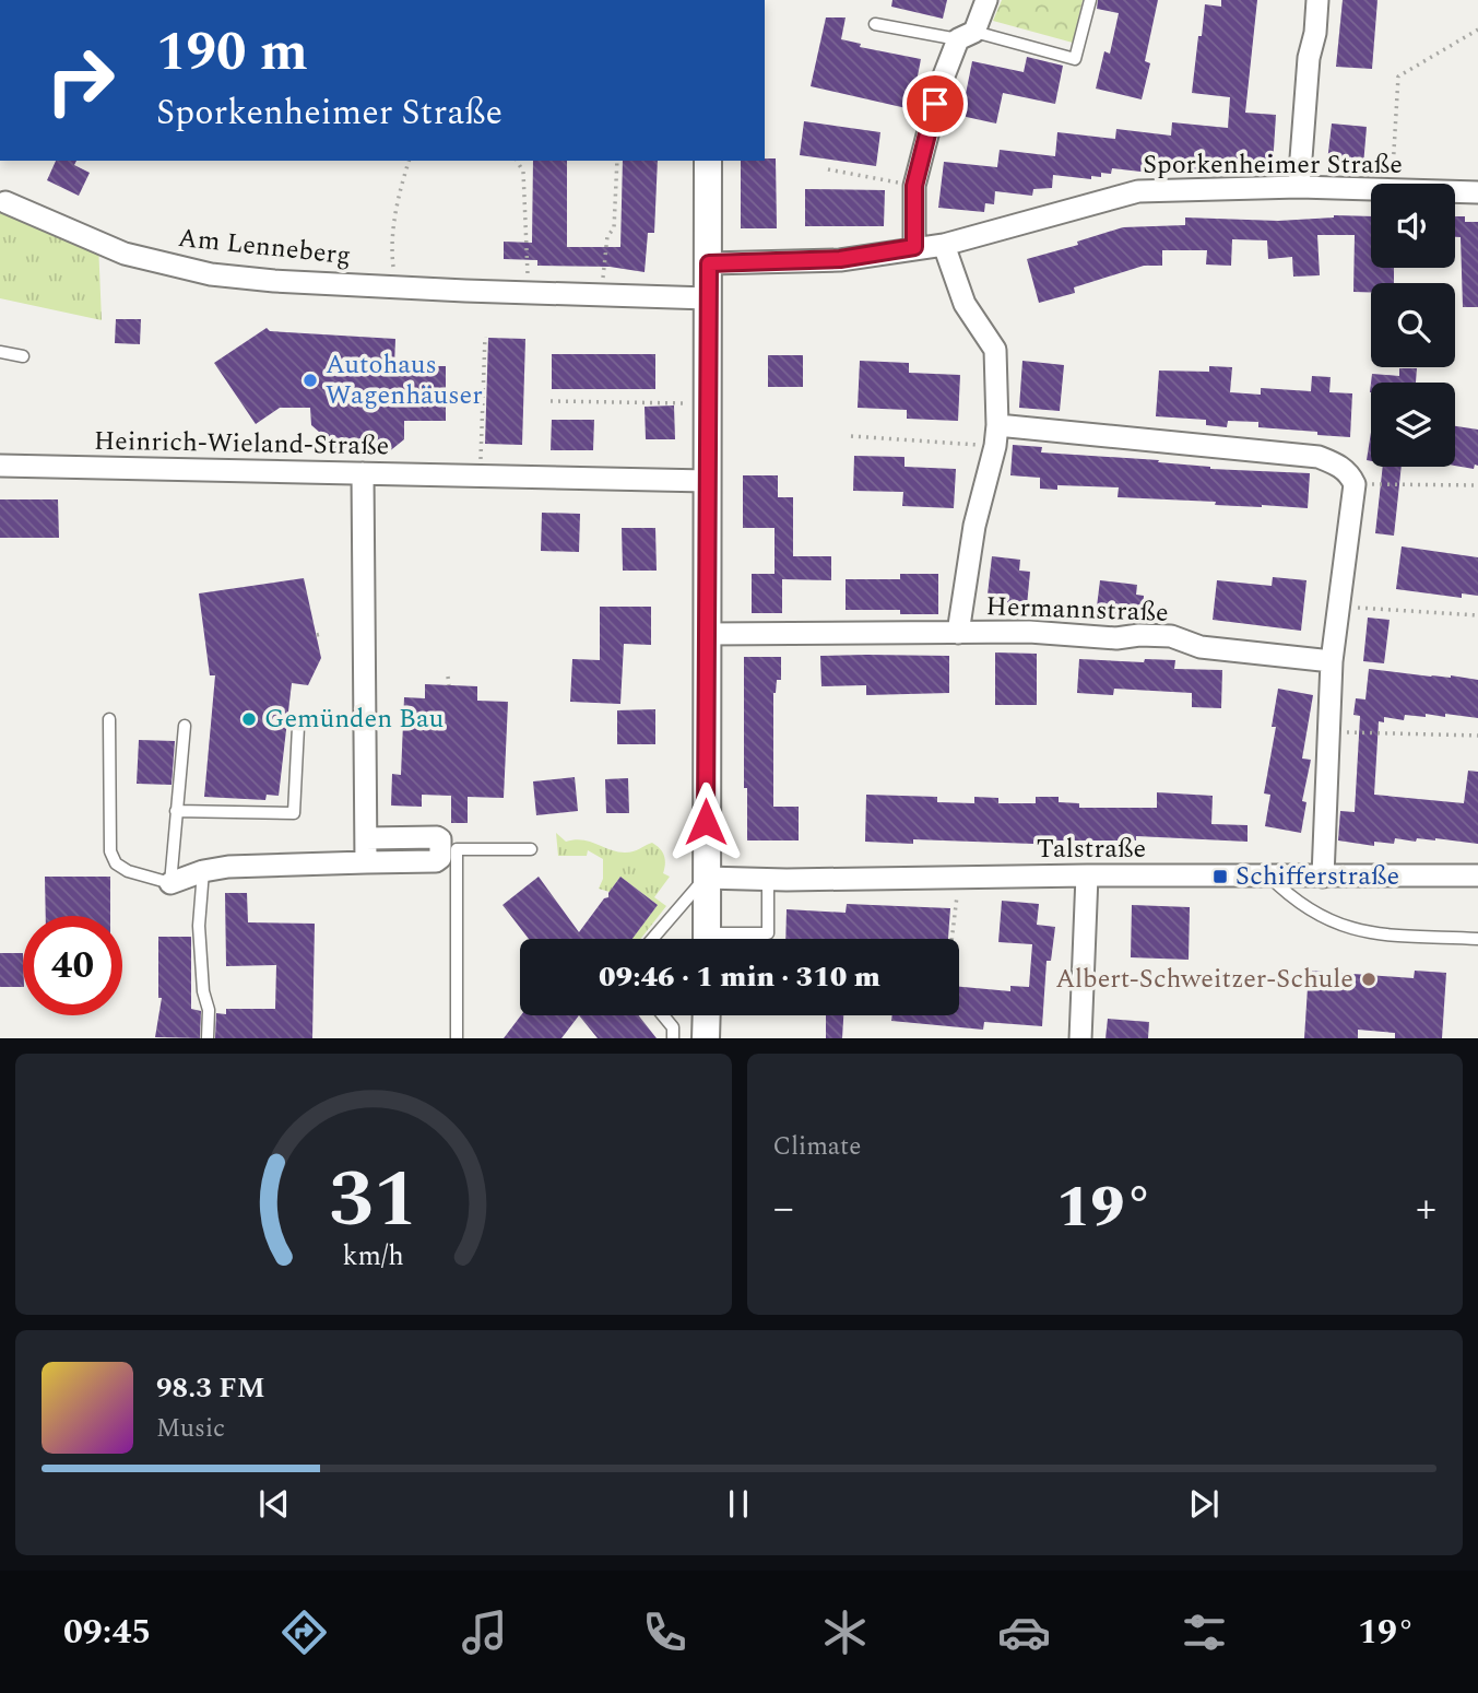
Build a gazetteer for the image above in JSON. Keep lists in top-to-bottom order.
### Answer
{
  "streets": {
    "street": [
      "Sporkenheimer Straße",
      "Am Lenneberg",
      "Heinrich-Wieland-Straße",
      "Hermannstraße",
      "Talstraße"
    ]
  },
  "crossings": [
    ["Sporkenheimer Straße", "Hermannstraße"]
  ],
  "places": {
    "other": ["Autohaus Wagenhäuser", "Gemünden Bau", "Albert-Schweitzer-Schule"],
    "transit": ["Schifferstraße"]
  },
  "page": {
    "turn": ["190 m", "Sporkenheimer Straße"],
    "limit": "40",
    "trip": "09:46 · 1 min · 310 m",
    "tile": "Climate",
    "heat": ["−", "19°", "+"],
    "song": ["98.3 FM", "Music"],
    "tabs": ["09:45", "19°"],
    "gauge": ["31", "km/h"]
  }
}
